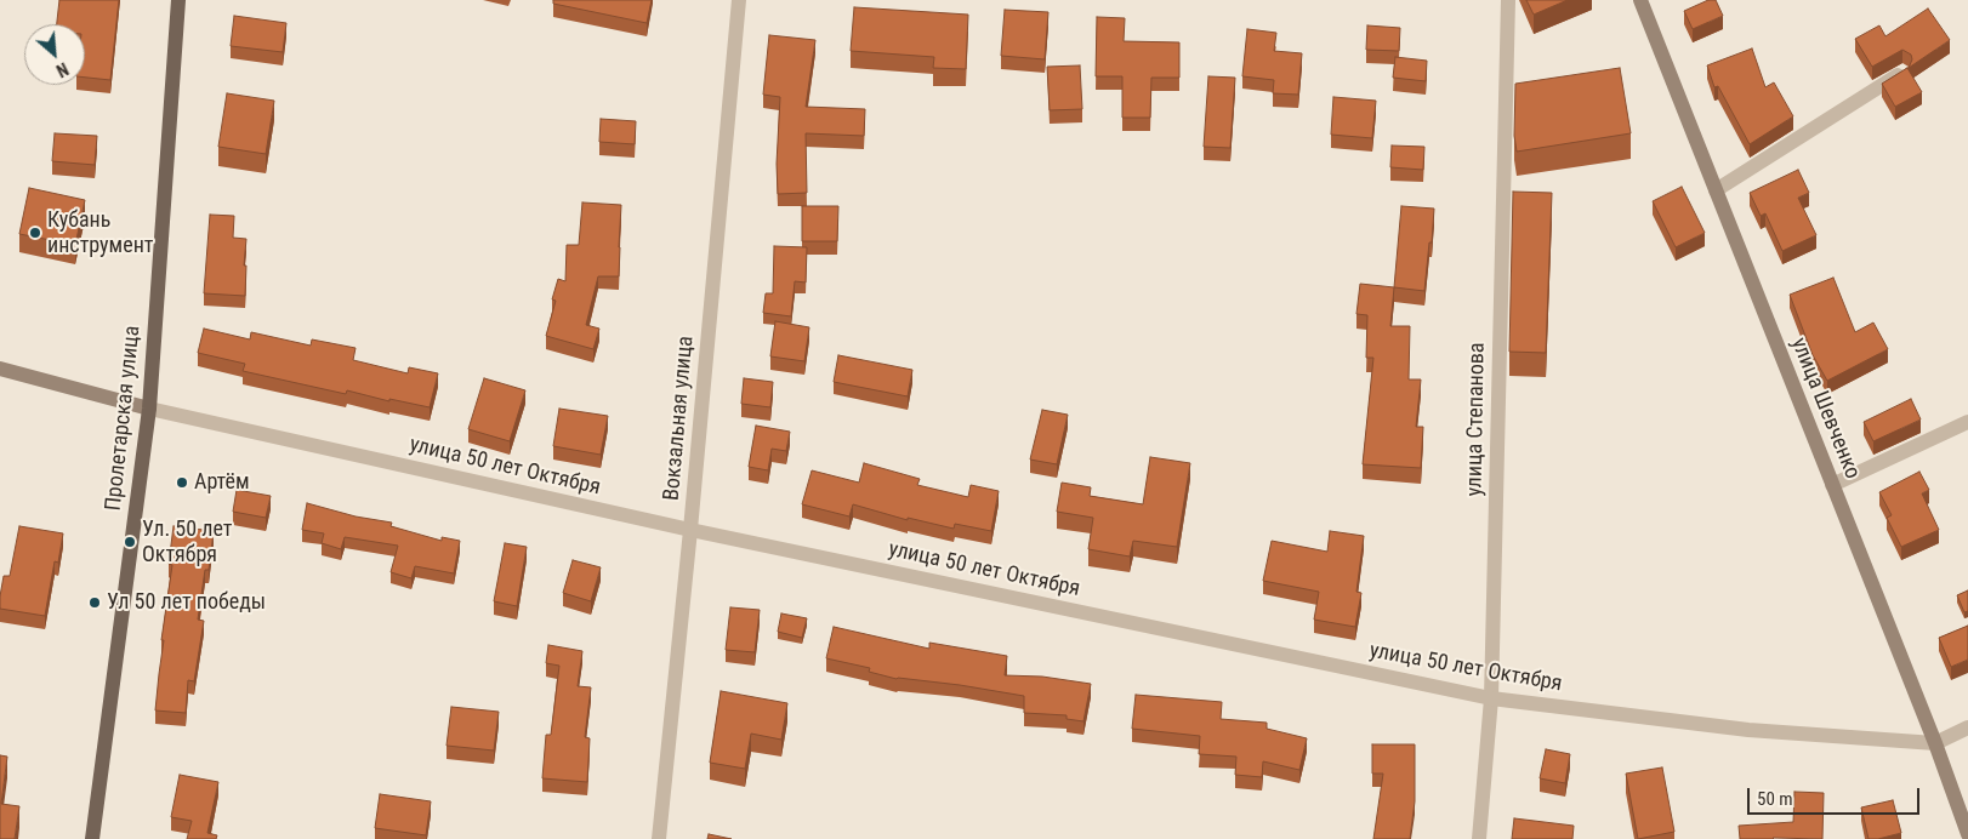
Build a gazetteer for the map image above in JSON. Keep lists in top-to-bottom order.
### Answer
{
  "streets": {
    "main road": ["улица Шевченко", "Пролетарская улица", "улица 50 лет Октября"],
    "street": ["Вокзальная улица", "улица Степанова"]
  },
  "crossings": [
    ["улица Шевченко", "улица 50 лет Октября"],
    ["Пролетарская улица", "улица 50 лет Октября"],
    ["Вокзальная улица", "улица 50 лет Октября"],
    ["улица Степанова", "улица 50 лет Октября"]
  ],
  "places": [
    "Кубань инструмент",
    "Артём",
    "Ул. 50 лет Октября",
    "Ул 50 лет победы"
  ],
  "scale_bar": "50 m",
  "north": "bottom right"
}
